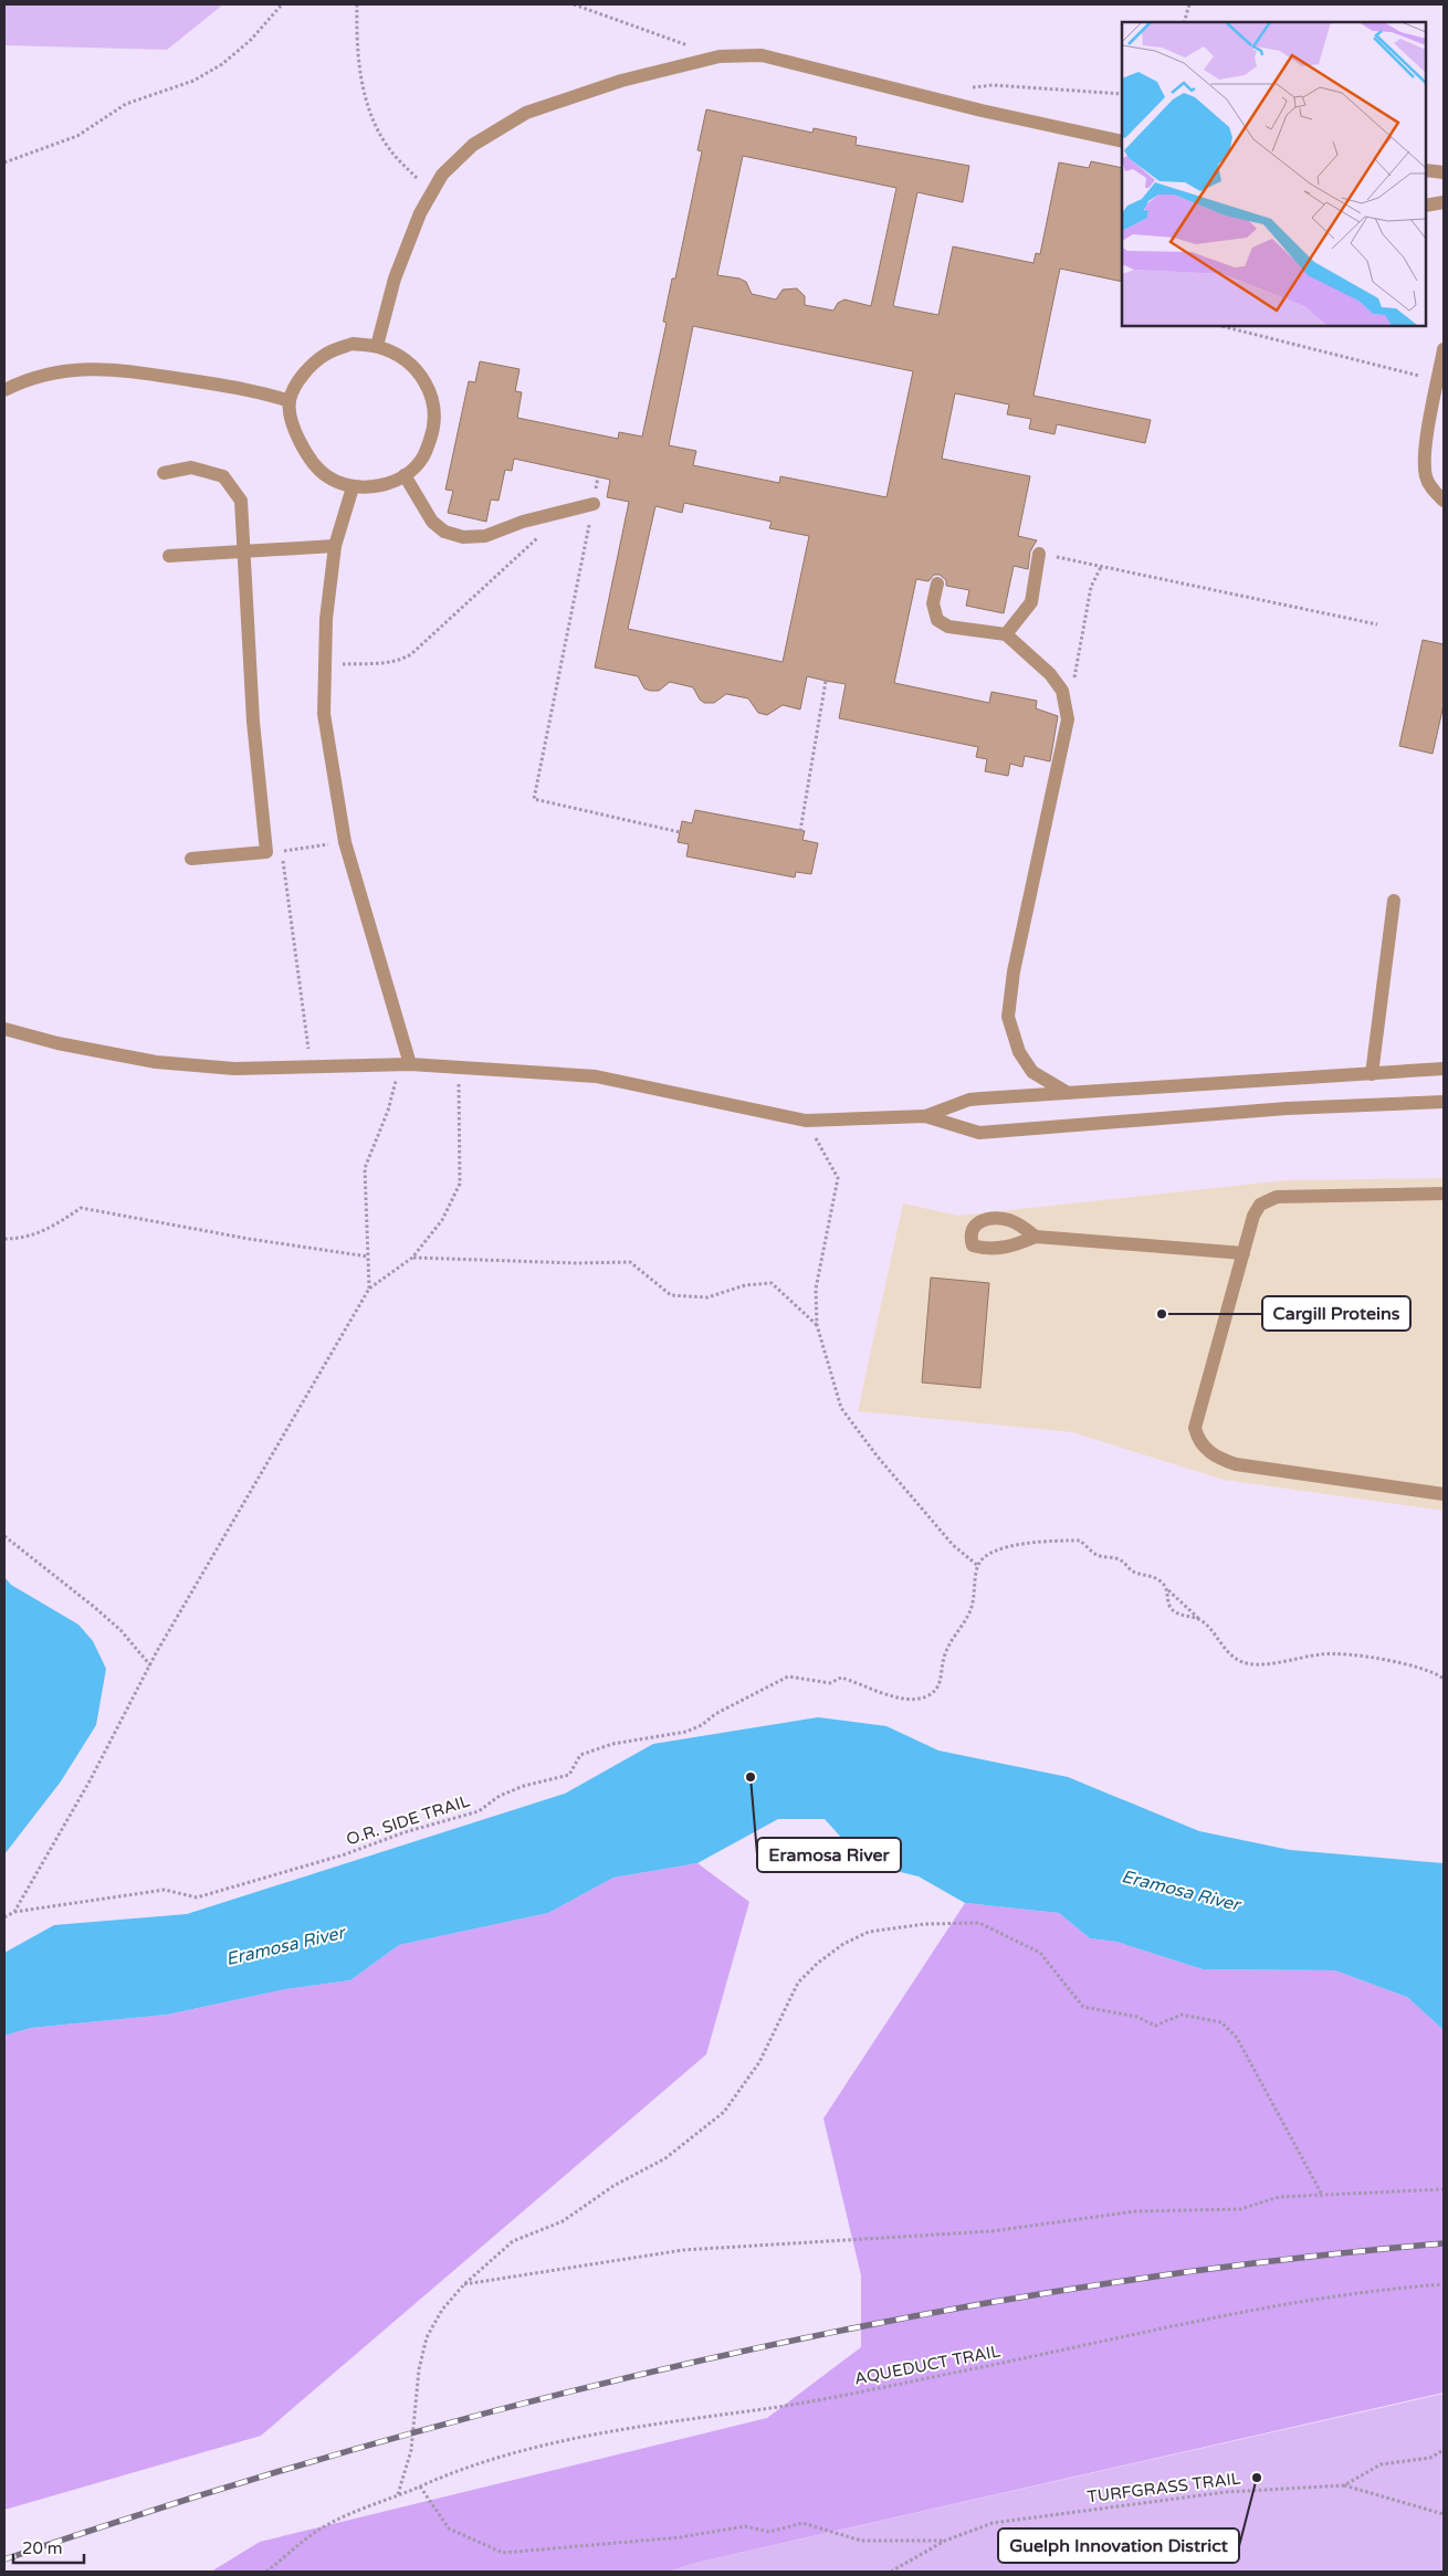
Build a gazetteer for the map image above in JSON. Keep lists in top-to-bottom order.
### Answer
{
  "streets": {
    "path": ["O.R. SIDE TRAIL", "AQUEDUCT TRAIL", "TURFGRASS TRAIL"]
  },
  "water": ["Eramosa River"],
  "places": ["Cargill Proteins", "Eramosa River", "Guelph Innovation District"],
  "scale_bar": "20 m"
}
